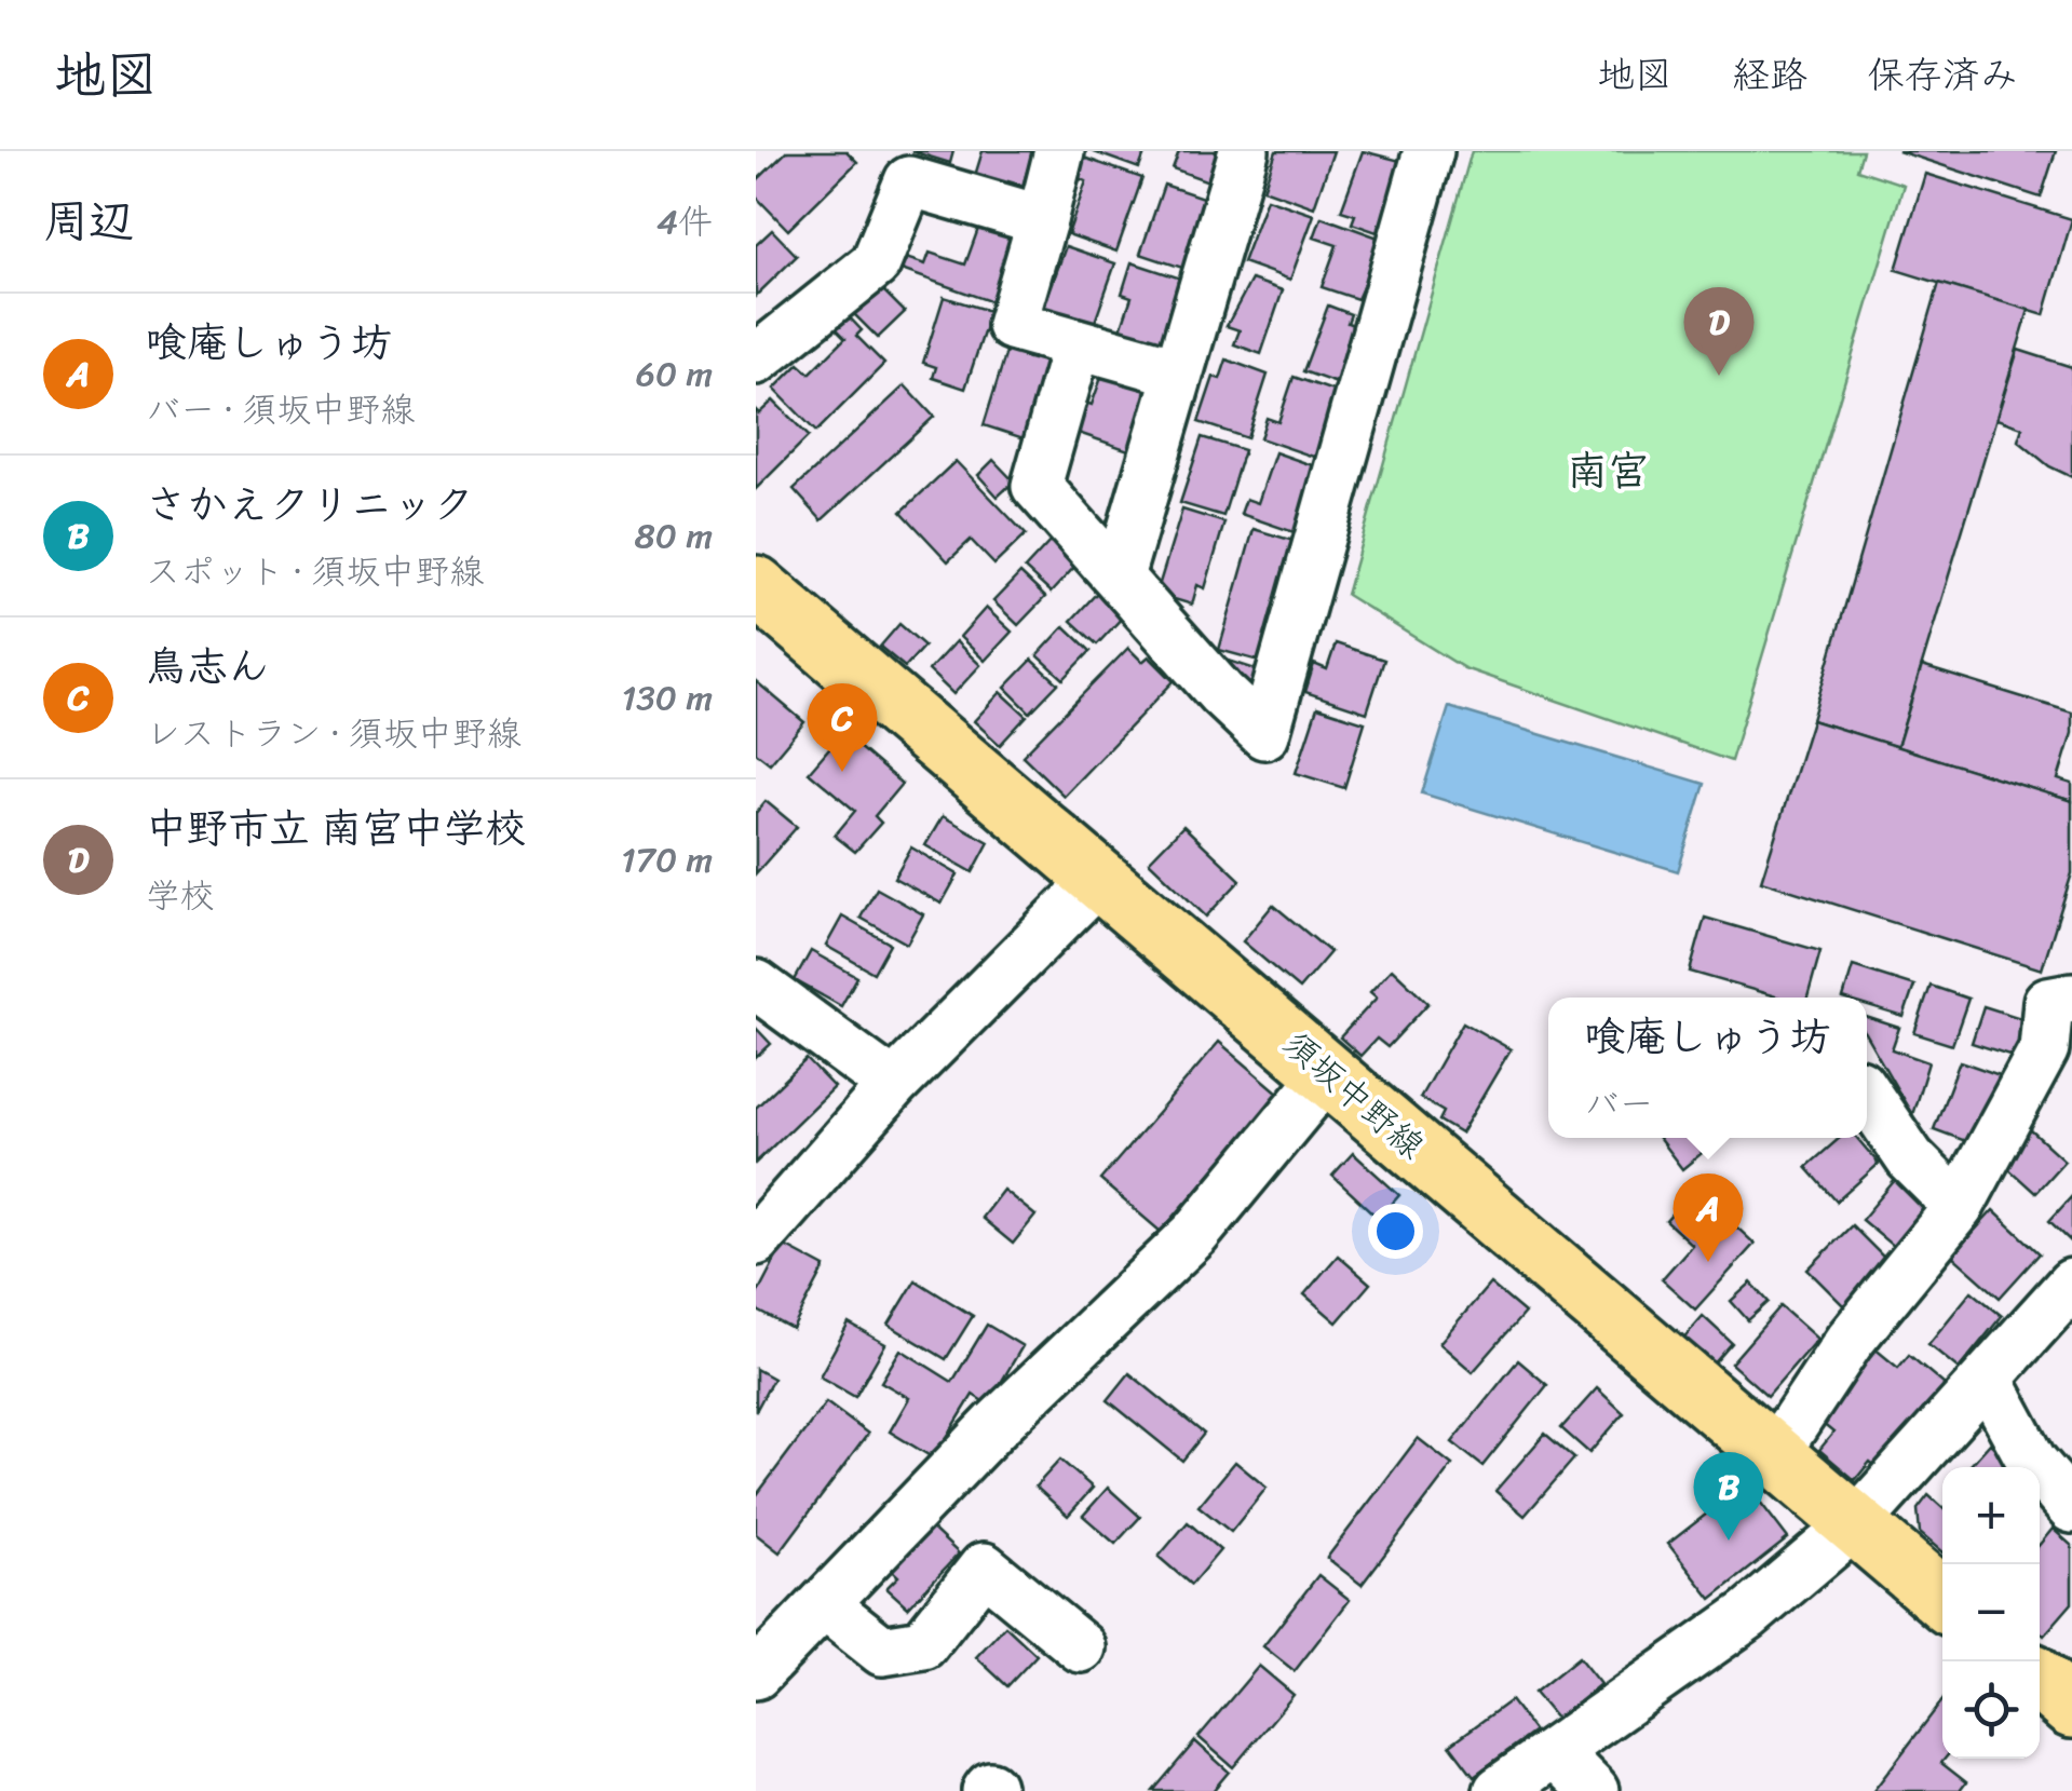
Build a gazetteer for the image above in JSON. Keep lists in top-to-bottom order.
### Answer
{
  "streets": {
    "main road": ["須坂中野線"]
  },
  "districts": ["南宮"],
  "page": {
    "header": "地図",
    "nav": ["地図", "経路", "保存済み"],
    "heading": ["周辺", "4件"],
    "pins": [
      "D",
      "C",
      "A",
      "B"
    ],
    "list": [
      {
        "mark": "A",
        "name": "喰庵しゅう坊",
        "note": "バー · 須坂中野線",
        "value": "60 m"
      },
      {
        "mark": "B",
        "name": "さかえクリニック",
        "note": "スポット · 須坂中野線",
        "value": "80 m"
      },
      {
        "mark": "C",
        "name": "鳥志ん",
        "note": "レストラン · 須坂中野線",
        "value": "130 m"
      },
      {
        "mark": "D",
        "name": "中野市立 南宮中学校",
        "note": "学校",
        "value": "170 m"
      }
    ],
    "popup": ["喰庵しゅう坊", "バー"],
    "map_buttons": ["+", "−"]
  }
}
